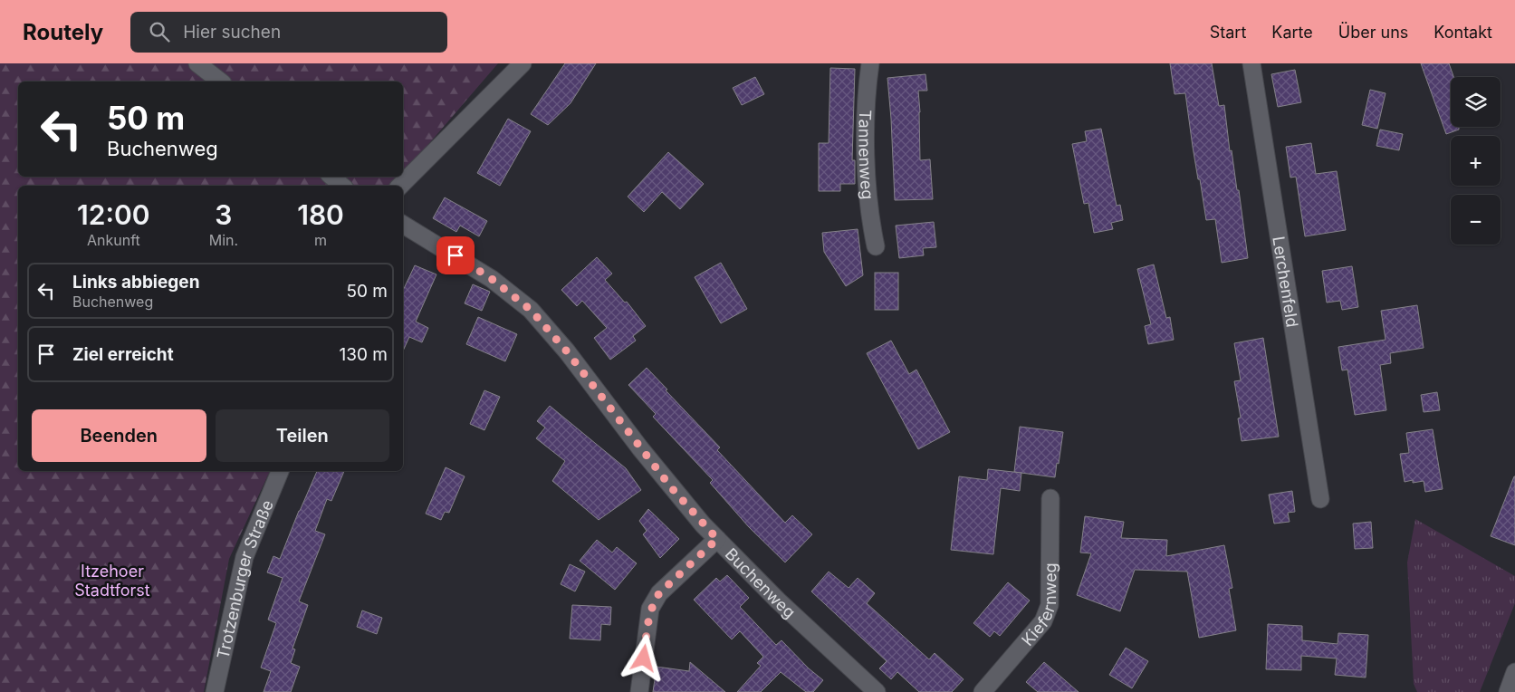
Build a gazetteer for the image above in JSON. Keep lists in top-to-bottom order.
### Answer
{
  "streets": {
    "street": [
      "Tannenweg",
      "Lerchenfeld",
      "Trotzenburger Straße",
      "Buchenweg",
      "Kiefernweg"
    ]
  },
  "parks": ["Itzehoer Stadtforst"],
  "page": {
    "header": "Routely",
    "search": "Hier suchen",
    "nav": [
      "Start",
      "Karte",
      "Über uns",
      "Kontakt"
    ],
    "map_buttons": ["+", "−"],
    "turn": ["50 m", "Buchenweg"],
    "eta": [
      "12:00",
      "Ankunft",
      "3",
      "Min.",
      "180",
      "m"
    ],
    "list": [
      {
        "name": "Links abbiegen",
        "note": "Buchenweg",
        "value": "50 m"
      },
      {
        "name": "Ziel erreicht",
        "value": "130 m"
      }
    ],
    "buttons": ["Beenden", "Teilen"]
  }
}
